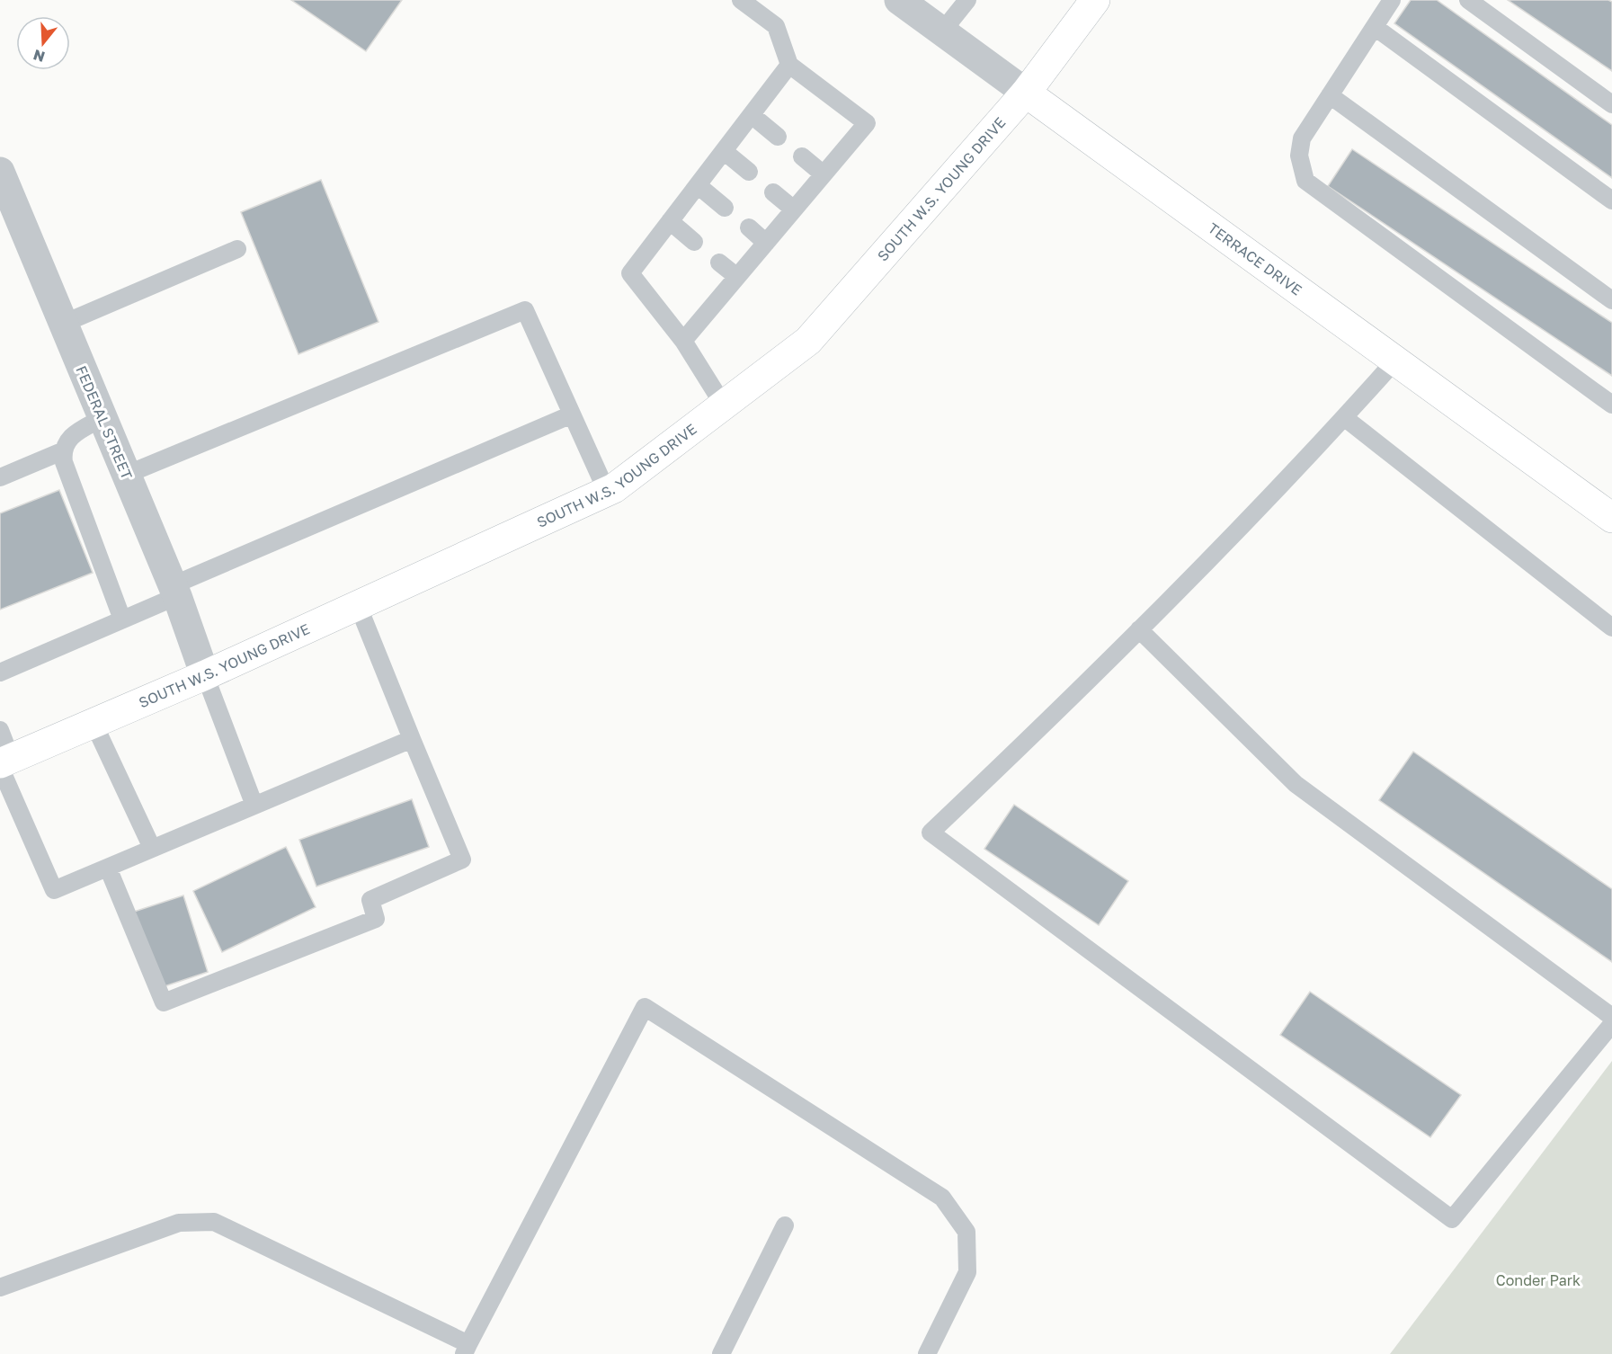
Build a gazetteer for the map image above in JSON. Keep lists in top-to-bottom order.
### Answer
{
  "streets": {
    "main road": ["SOUTH W.S. YOUNG DRIVE", "TERRACE DRIVE"],
    "street": ["FEDERAL STREET"]
  },
  "crossings": [
    ["SOUTH W.S. YOUNG DRIVE", "TERRACE DRIVE"],
    ["SOUTH W.S. YOUNG DRIVE", "FEDERAL STREET"]
  ],
  "parks": ["Conder Park"],
  "north": "bottom"
}
